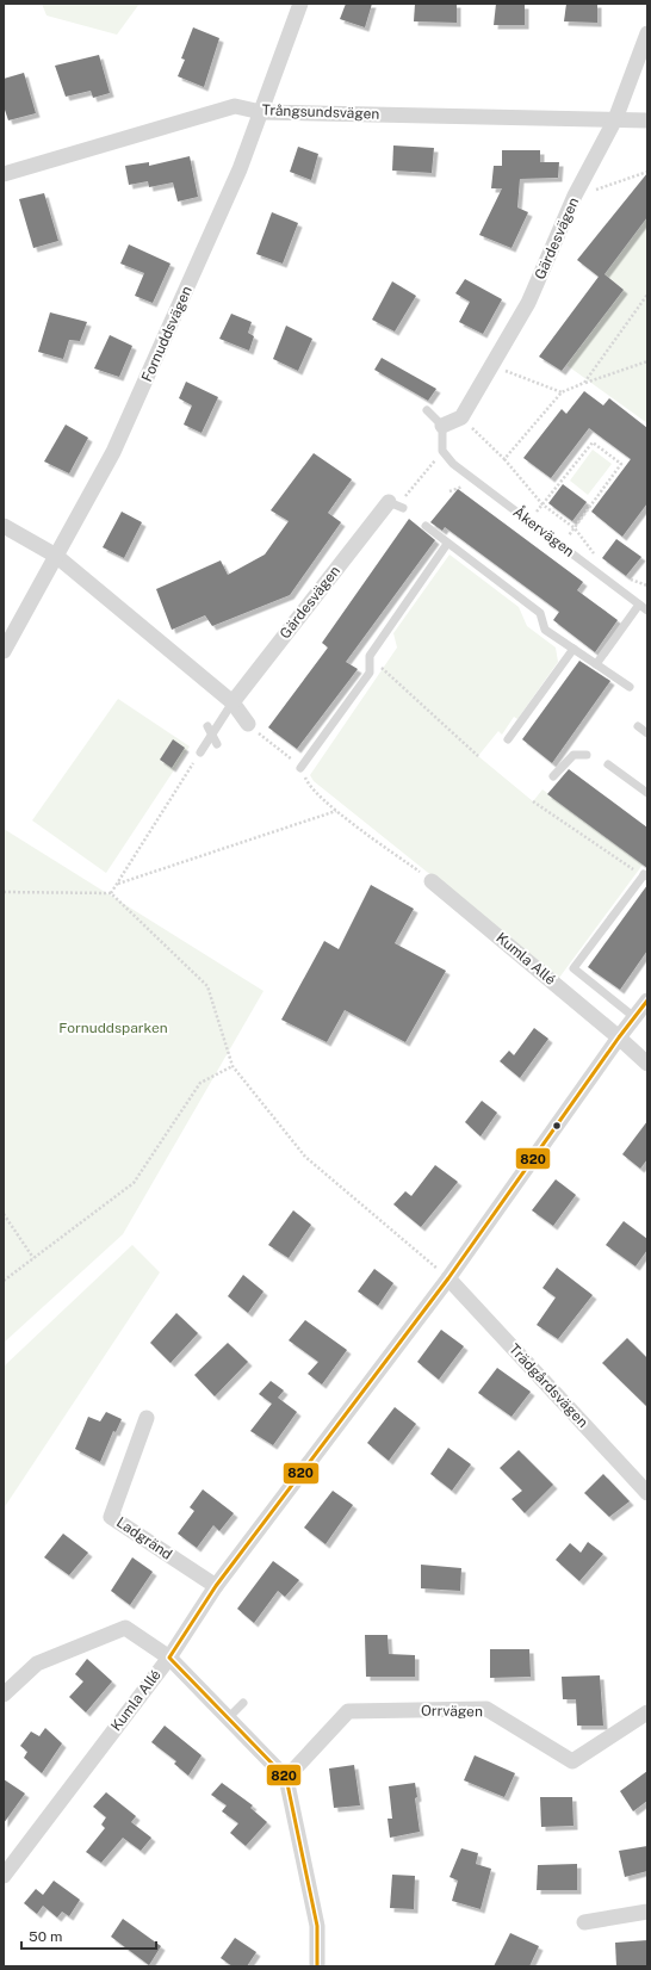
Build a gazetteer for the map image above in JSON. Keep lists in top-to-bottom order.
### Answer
{
  "streets": {
    "street": [
      "Trångsundsvägen",
      "Gärdesvägen",
      "Fornuddsvägen",
      "Kumla Allé",
      "Trädgårdsvägen",
      "Ladgränd",
      "Orrvägen"
    ],
    "lane": ["Åkervägen"]
  },
  "crossings": [
    ["Trångsundsvägen", "Gärdesvägen"],
    ["Trångsundsvägen", "Fornuddsvägen"],
    ["Kumla Allé", "Trädgårdsvägen"],
    ["Kumla Allé", "Ladgränd"]
  ],
  "parks": ["Fornuddsparken"],
  "lines": ["transit line 820"],
  "scale_bar": "50 m"
}
